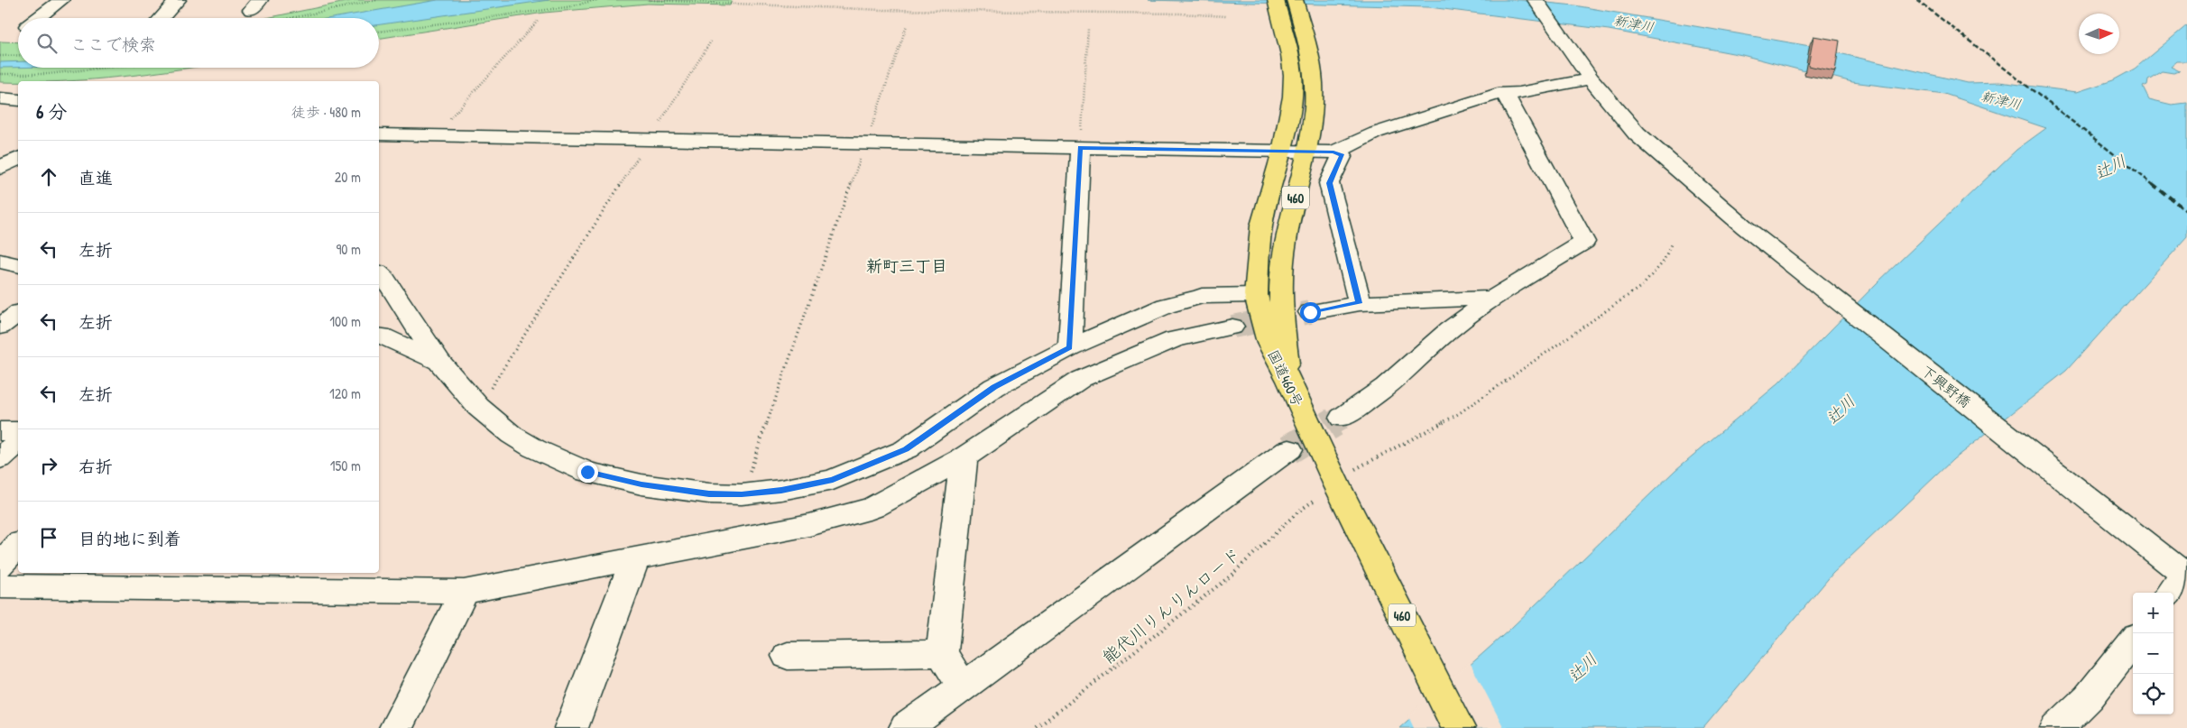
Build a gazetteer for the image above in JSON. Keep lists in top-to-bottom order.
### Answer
{
  "streets": {
    "highway": ["460", "国道460号"],
    "street": ["下興野橋"],
    "path": ["能代川りんりんロード"]
  },
  "crossings": [
    ["460", "国道460号"],
    ["国道460号", "能代川りんりんロード"]
  ],
  "districts": ["新町三丁目"],
  "water": ["新津川", "辻川"],
  "north": "right",
  "page": {
    "search": "ここで検索",
    "heading": ["6 分", "徒歩 · 480 m"],
    "list": [
      ["直進", "20 m"],
      ["左折", "90 m"],
      ["左折", "100 m"],
      ["左折", "120 m"],
      ["右折", "150 m"],
      "目的地に到着"
    ],
    "map_buttons": ["+", "−"]
  }
}
